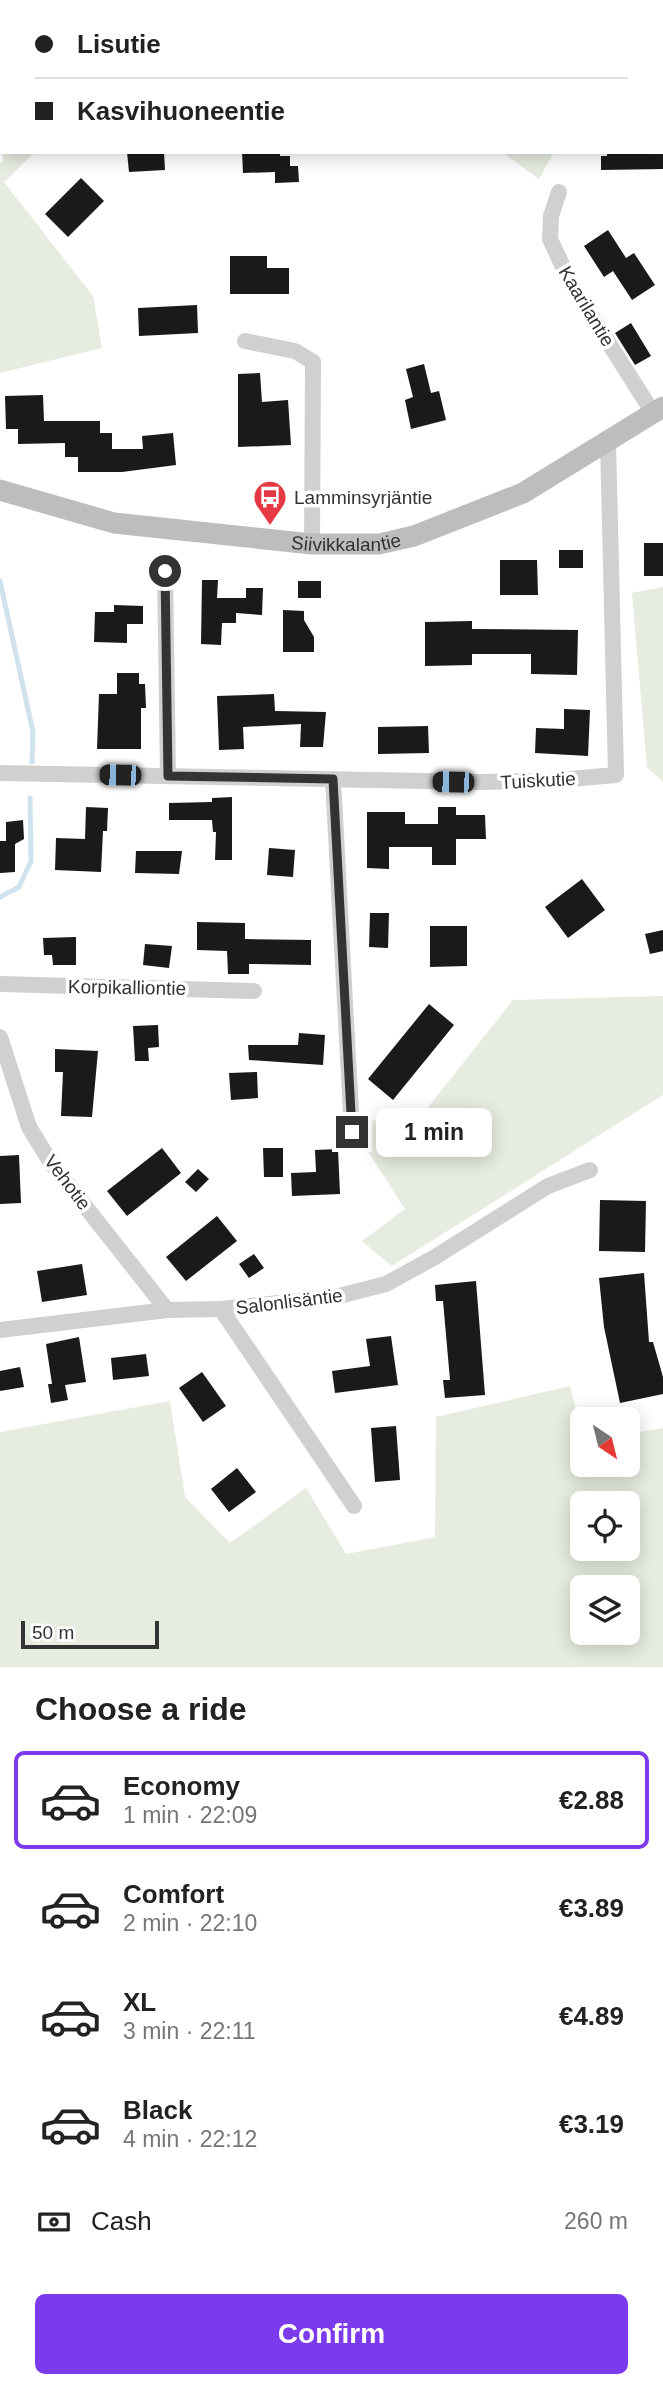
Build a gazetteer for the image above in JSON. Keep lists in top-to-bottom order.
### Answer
{
  "streets": {
    "main road": ["Siivikkalantie"],
    "street": [
      "Kaarilantie",
      "Tuiskutie",
      "Korpikalliontie",
      "Vehotie",
      "Salonlisäntie"
    ]
  },
  "crossings": [
    ["Kaarilantie", "Siivikkalantie"],
    ["Siivikkalantie", "Tuiskutie"],
    ["Vehotie", "Salonlisäntie"]
  ],
  "places": {
    "bus stop": ["Lamminsyrjäntie"]
  },
  "scale_bar": "50 m",
  "north": "bottom right",
  "page": {
    "banner": ["Lisutie", "Kasvihuoneentie"],
    "bubble": "1 min",
    "scale": "50 m",
    "heading": "Choose a ride",
    "list": [
      {
        "name": "Economy",
        "note": "1 min · 22:09",
        "value": "€2.88"
      },
      {
        "name": "Comfort",
        "note": "2 min · 22:10",
        "value": "€3.89"
      },
      {
        "name": "XL",
        "note": "3 min · 22:11",
        "value": "€4.89"
      },
      {
        "name": "Black",
        "note": "4 min · 22:12",
        "value": "€3.19"
      }
    ],
    "pay": ["Cash", "260 m"],
    "buttons": "Confirm"
  }
}
